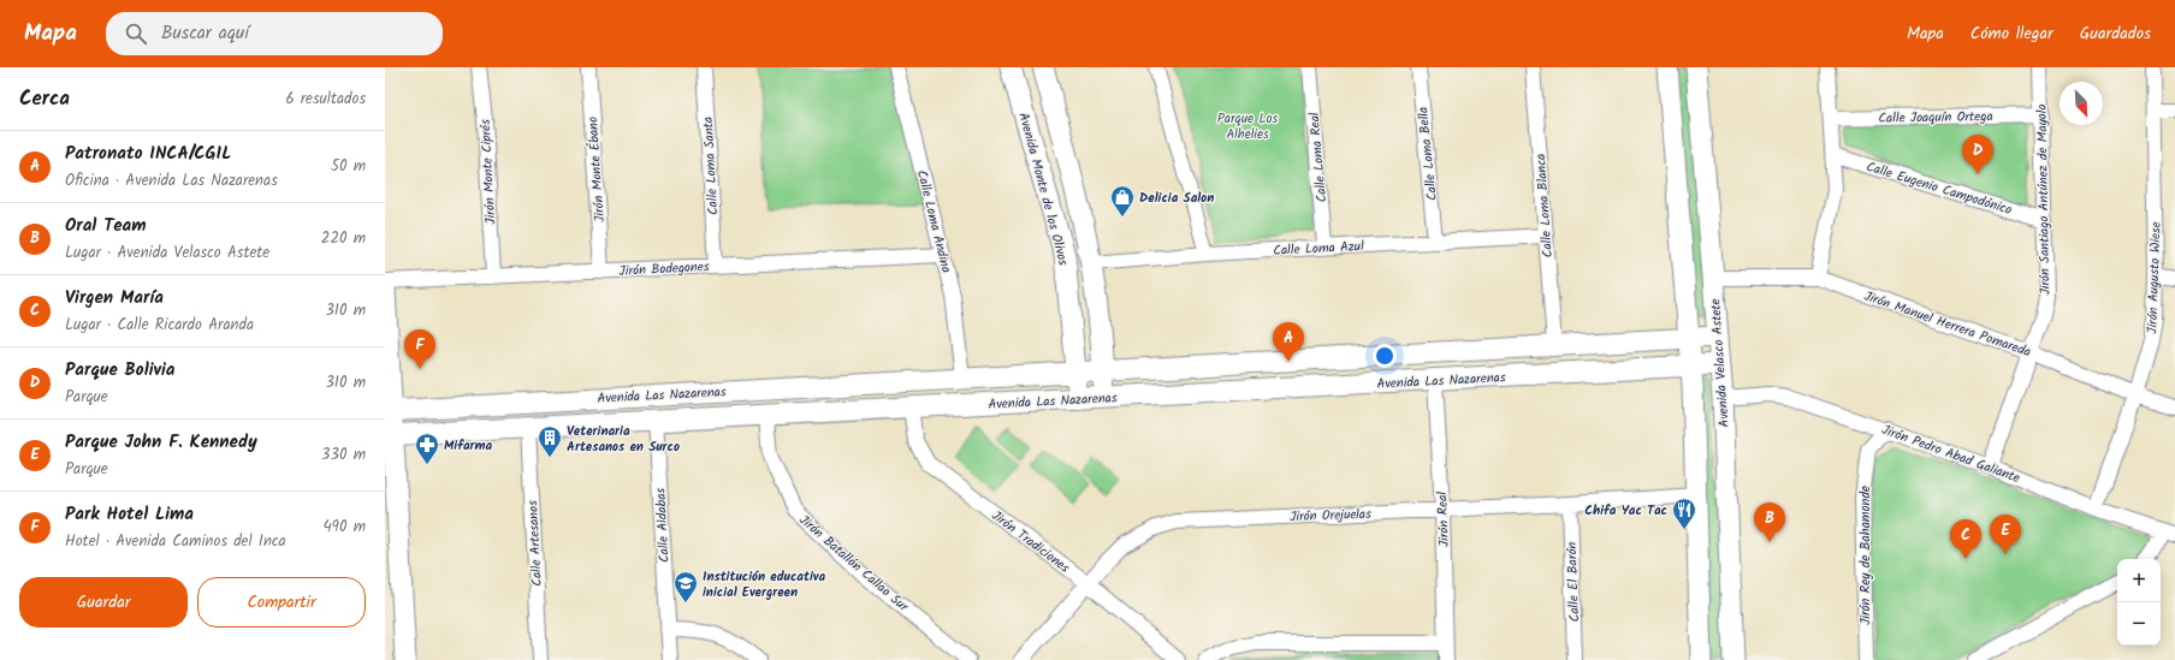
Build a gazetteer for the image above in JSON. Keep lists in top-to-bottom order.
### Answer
{
  "streets": {
    "street": [
      "Calle Joaquín Ortega",
      "Calle Loma Bella",
      "Calle Loma Real",
      "Calle Loma Santa",
      "Jirón Monte Ébano",
      "Jirón Monte Ciprés",
      "Calle Eugenio Campodónico",
      "Avenida Monte de los Olivos",
      "Jirón Santiago Antúnez de Mayolo",
      "Calle Loma Blanca",
      "Calle Loma Andina",
      "Calle Loma Azul",
      "Jirón Bodegones",
      "Jirón Augusto Wiese",
      "Jirón Manuel Herrera Pomareda",
      "Avenida Velasco Astete",
      "Avenida Las Nazarenas",
      "Jirón Pedro Abad Galiante",
      "Jirón Orejuelas",
      "Jirón Real",
      "Calle Aldabas",
      "Jirón Tradiciones",
      "Calle Artesanos",
      "Jirón Rey de Bahamonde",
      "Jirón Batallón Callao Sur",
      "Calle El Barón"
    ]
  },
  "crossings": [
    ["Calle Joaquín Ortega", "Jirón Santiago Antúnez de Mayolo"],
    ["Calle Loma Bella", "Calle Loma Azul"],
    ["Calle Loma Real", "Calle Loma Azul"],
    ["Calle Loma Santa", "Jirón Bodegones"],
    ["Jirón Monte Ébano", "Jirón Bodegones"],
    ["Jirón Monte Ciprés", "Jirón Bodegones"],
    ["Calle Eugenio Campodónico", "Jirón Santiago Antúnez de Mayolo"],
    ["Avenida Monte de los Olivos", "Calle Loma Azul"],
    ["Avenida Monte de los Olivos", "Avenida Las Nazarenas"],
    ["Jirón Santiago Antúnez de Mayolo", "Jirón Manuel Herrera Pomareda"],
    ["Jirón Santiago Antúnez de Mayolo", "Jirón Pedro Abad Galiante"],
    ["Calle Loma Blanca", "Calle Loma Azul"],
    ["Calle Loma Blanca", "Avenida Las Nazarenas"],
    ["Calle Loma Andina", "Jirón Bodegones"],
    ["Calle Loma Andina", "Avenida Las Nazarenas"],
    ["Jirón Augusto Wiese", "Jirón Manuel Herrera Pomareda"],
    ["Jirón Augusto Wiese", "Jirón Pedro Abad Galiante"],
    ["Jirón Manuel Herrera Pomareda", "Avenida Velasco Astete"],
    ["Avenida Velasco Astete", "Avenida Las Nazarenas"],
    ["Avenida Velasco Astete", "Jirón Pedro Abad Galiante"],
    ["Avenida Velasco Astete", "Jirón Orejuelas"],
    ["Avenida Las Nazarenas", "Jirón Real"],
    ["Avenida Las Nazarenas", "Calle Aldabas"],
    ["Avenida Las Nazarenas", "Jirón Tradiciones"],
    ["Avenida Las Nazarenas", "Calle Artesanos"],
    ["Avenida Las Nazarenas", "Jirón Batallón Callao Sur"],
    ["Jirón Pedro Abad Galiante", "Jirón Rey de Bahamonde"],
    ["Jirón Orejuelas", "Jirón Real"],
    ["Jirón Orejuelas", "Jirón Tradiciones"],
    ["Jirón Orejuelas", "Calle El Barón"]
  ],
  "parks": ["Parque Los Alhelies"],
  "places": {
    "shop": ["Delicia Salon"],
    "building": ["Veterinaria Artesanos en Surco"],
    "pharmacy": ["Mifarma"],
    "restaurant": ["Chifa Yac Tac"],
    "school or university": ["Institución educativa inicial Evergreen"]
  },
  "north": "bottom right",
  "page": {
    "header": "Mapa",
    "search": "Buscar aquí",
    "nav": ["Mapa", "Cómo llegar", "Guardados"],
    "heading": ["Cerca", "6 resultados"],
    "list": [
      {
        "mark": "A",
        "name": "Patronato INCA/CGIL",
        "note": "Oficina · Avenida Las Nazarenas",
        "value": "50 m"
      },
      {
        "mark": "B",
        "name": "Oral Team",
        "note": "Lugar · Avenida Velasco Astete",
        "value": "220 m"
      },
      {
        "mark": "C",
        "name": "Virgen María",
        "note": "Lugar · Calle Ricardo Aranda",
        "value": "310 m"
      },
      {
        "mark": "D",
        "name": "Parque Bolivia",
        "note": "Parque",
        "value": "310 m"
      },
      {
        "mark": "E",
        "name": "Parque John F. Kennedy",
        "note": "Parque",
        "value": "330 m"
      },
      {
        "mark": "F",
        "name": "Park Hotel Lima",
        "note": "Hotel · Avenida Caminos del Inca",
        "value": "490 m"
      }
    ],
    "pins": [
      "D",
      "A",
      "F",
      "B",
      "E",
      "C"
    ],
    "map_buttons": ["+", "−"],
    "buttons": ["Guardar", "Compartir"]
  }
}
